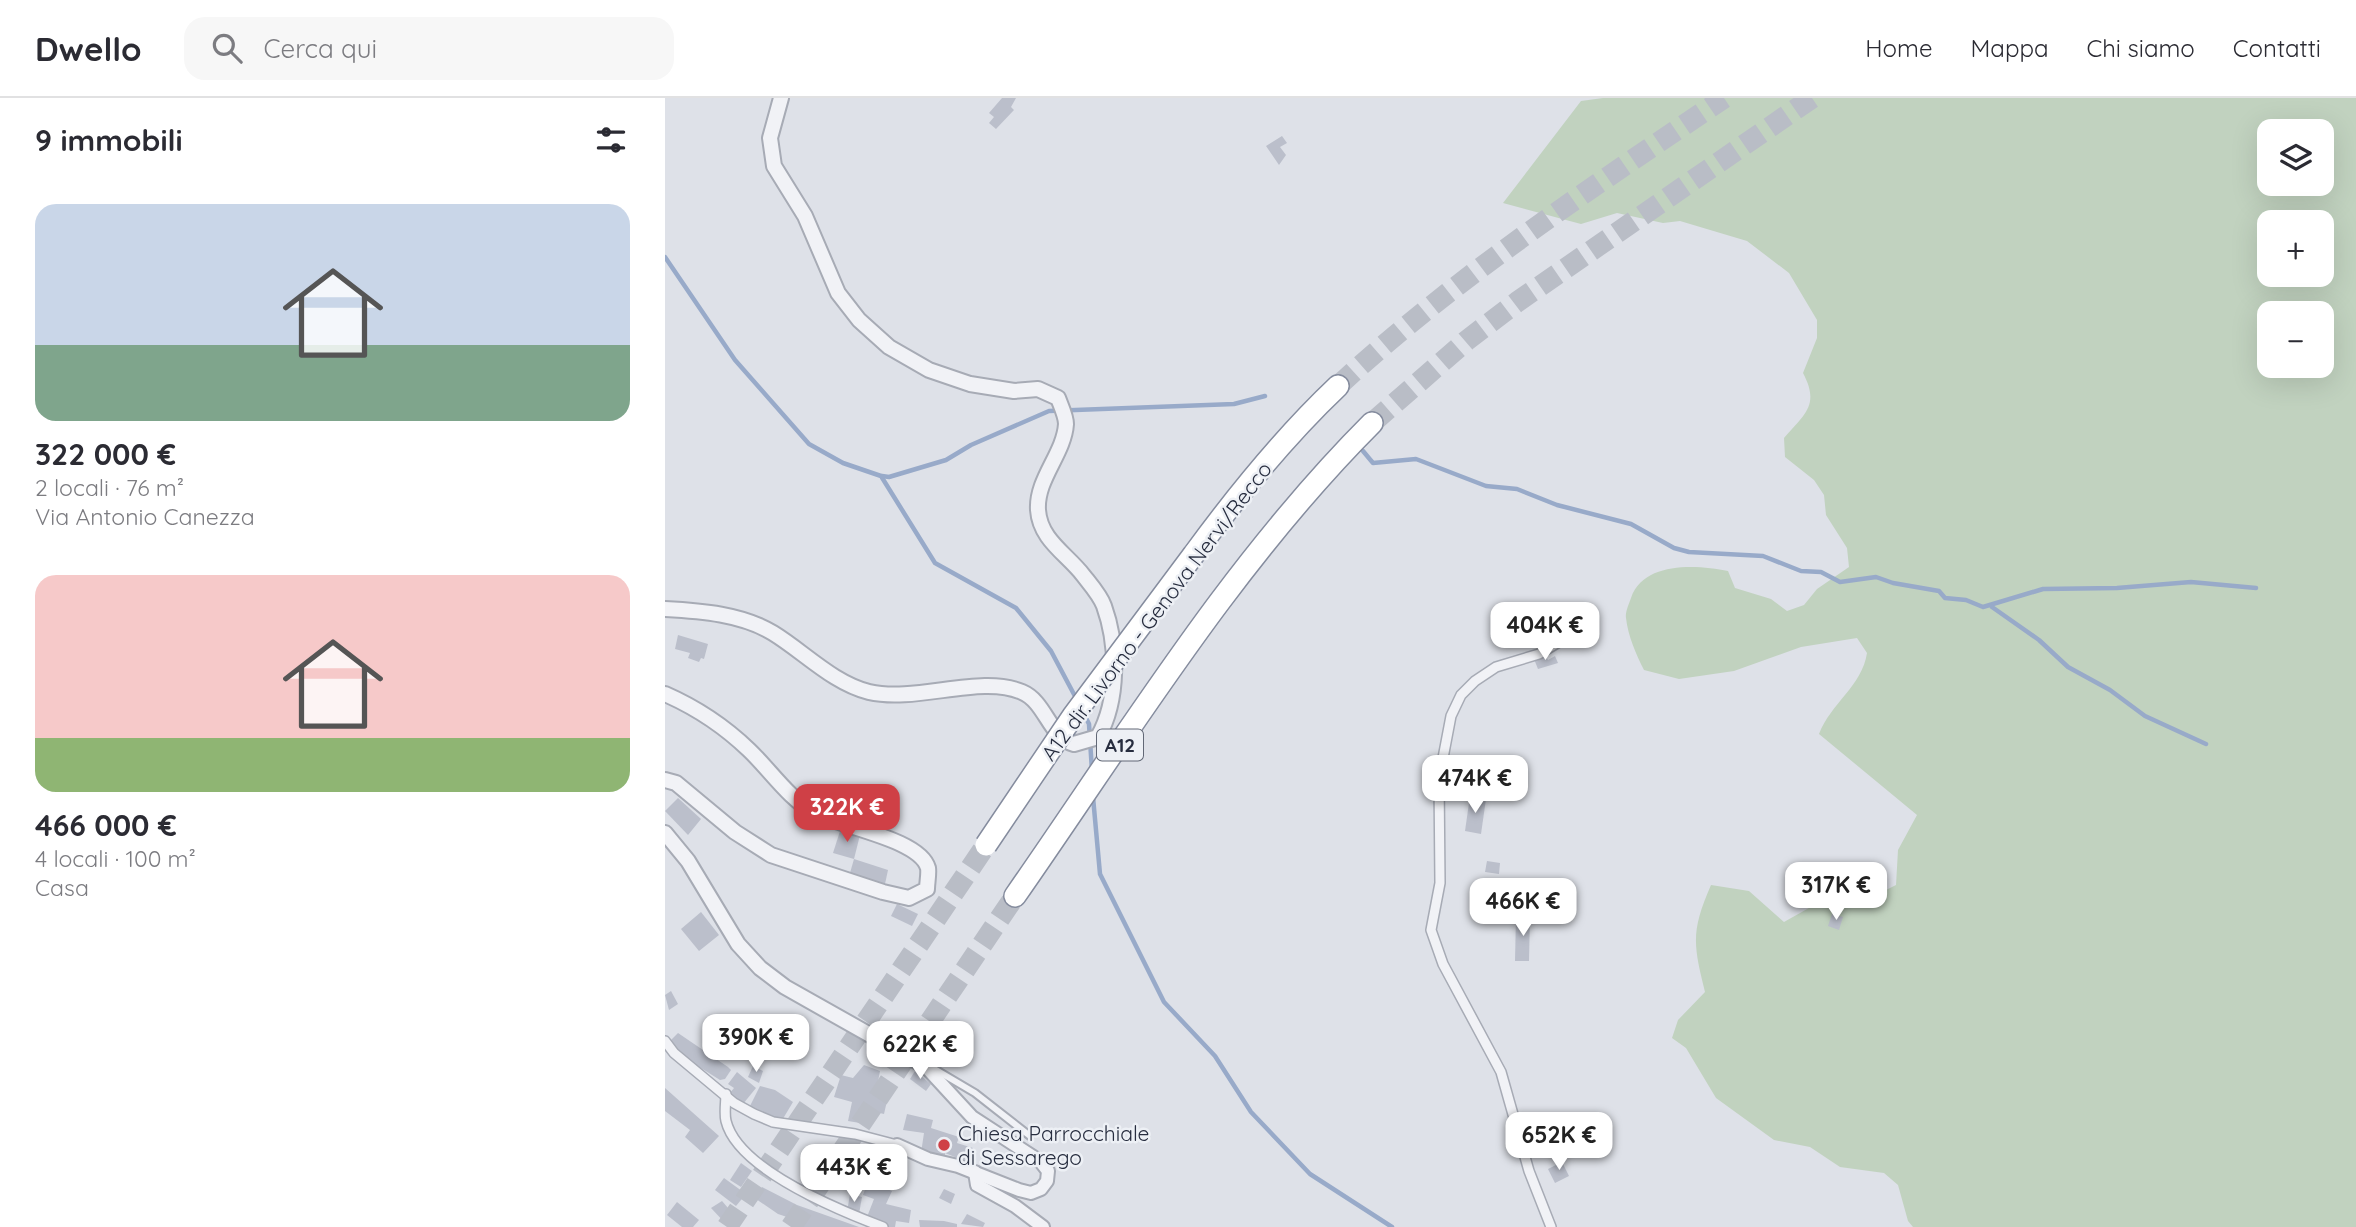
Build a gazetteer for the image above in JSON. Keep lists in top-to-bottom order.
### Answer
{
  "streets": {
    "highway": ["A12 dir. Livorno - Genova Nervi/Recco", "A12"]
  },
  "places": ["Chiesa Parrocchiale di Sessarego"],
  "page": {
    "header": "Dwello",
    "search": "Cerca qui",
    "nav": [
      "Home",
      "Mappa",
      "Chi siamo",
      "Contatti"
    ],
    "heading": "9 immobili",
    "map_buttons": ["+", "−"],
    "list": [
      {
        "name": "322 000 €",
        "note": "2 locali · 76 m² · Via Antonio Canezza"
      },
      {
        "name": "466 000 €",
        "note": "4 locali · 100 m² · Casa"
      }
    ],
    "price": [
      "404K €",
      "474K €",
      "322K €",
      "317K €",
      "466K €",
      "390K €",
      "622K €",
      "652K €",
      "443K €"
    ]
  }
}
